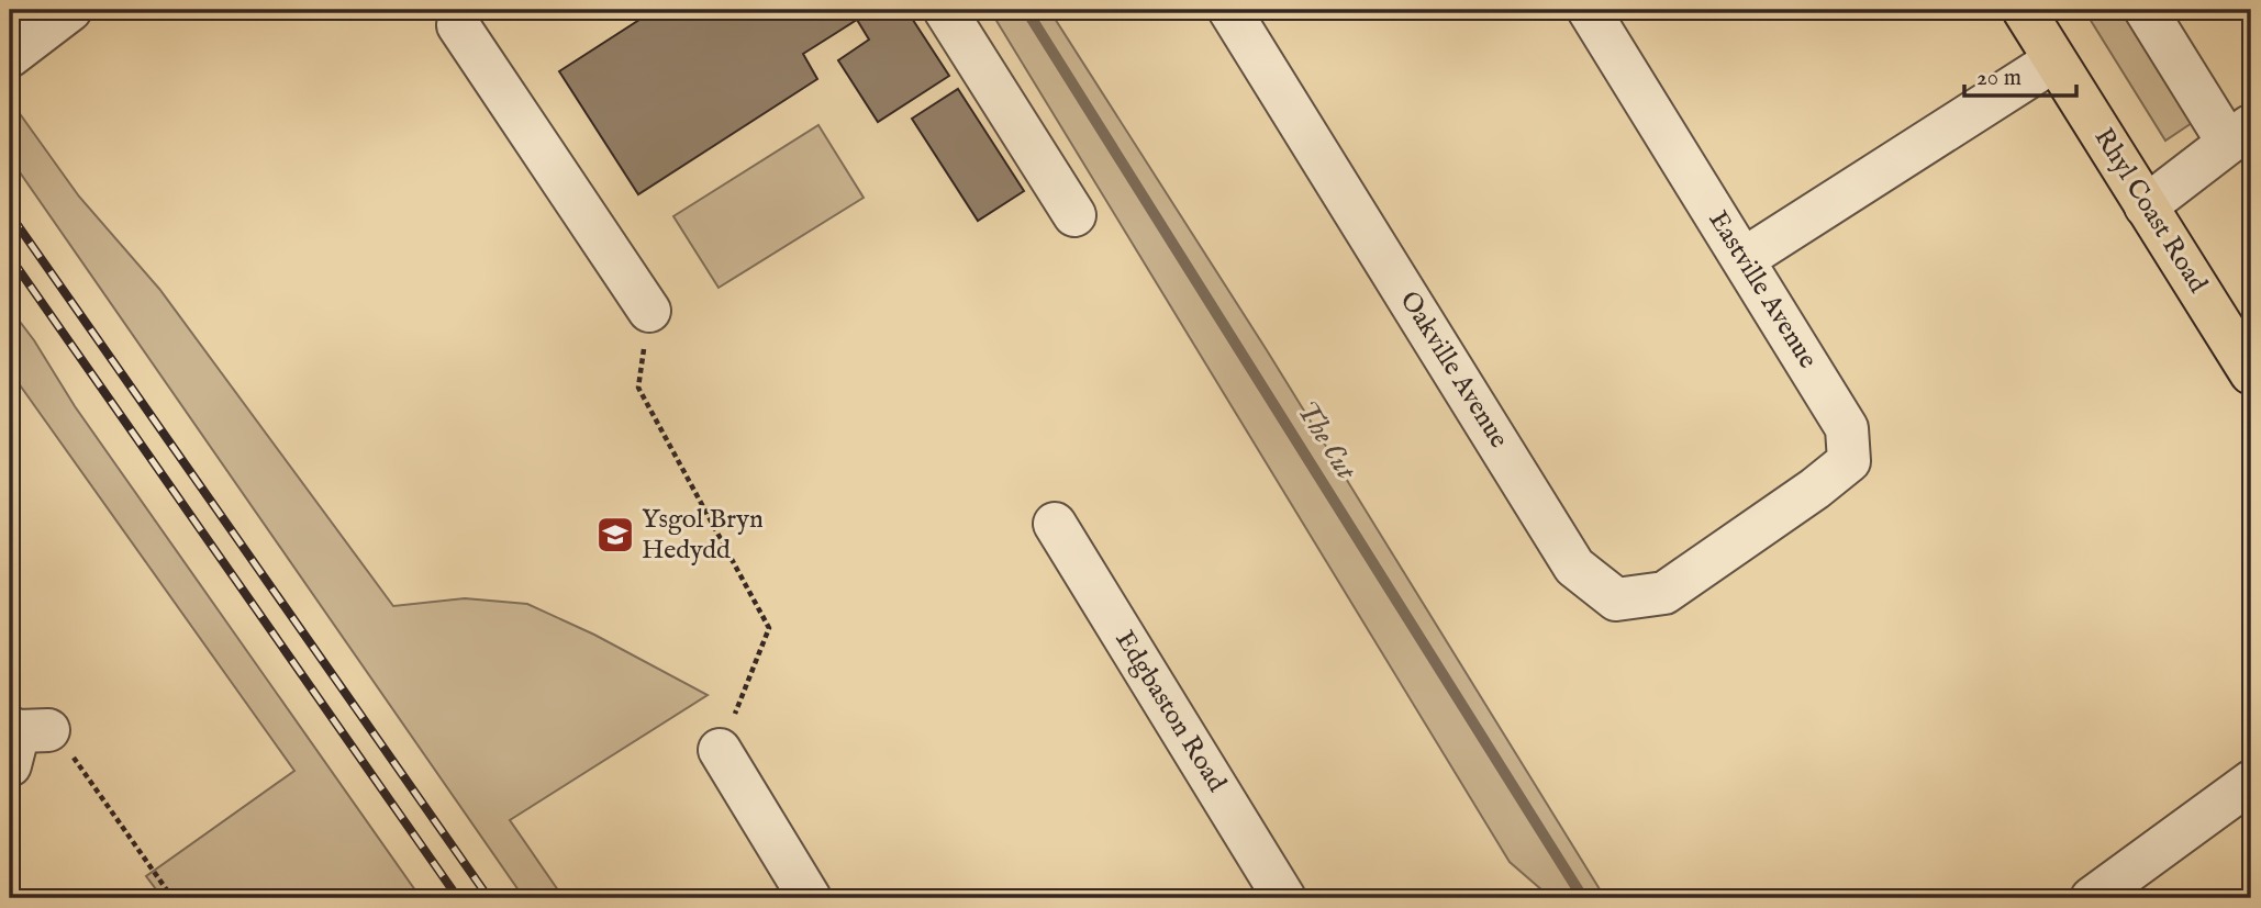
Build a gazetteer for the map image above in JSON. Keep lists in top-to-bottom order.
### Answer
{
  "streets": {
    "main road": ["Rhyl Coast Road"],
    "street": ["Eastville Avenue", "Oakville Avenue", "Edgbaston Road"]
  },
  "crossings": [
    ["Eastville Avenue", "Oakville Avenue"]
  ],
  "water": ["The Cut"],
  "places": {
    "school or university": ["Ysgol Bryn Hedydd"]
  },
  "scale_bar": "20 m"
}
